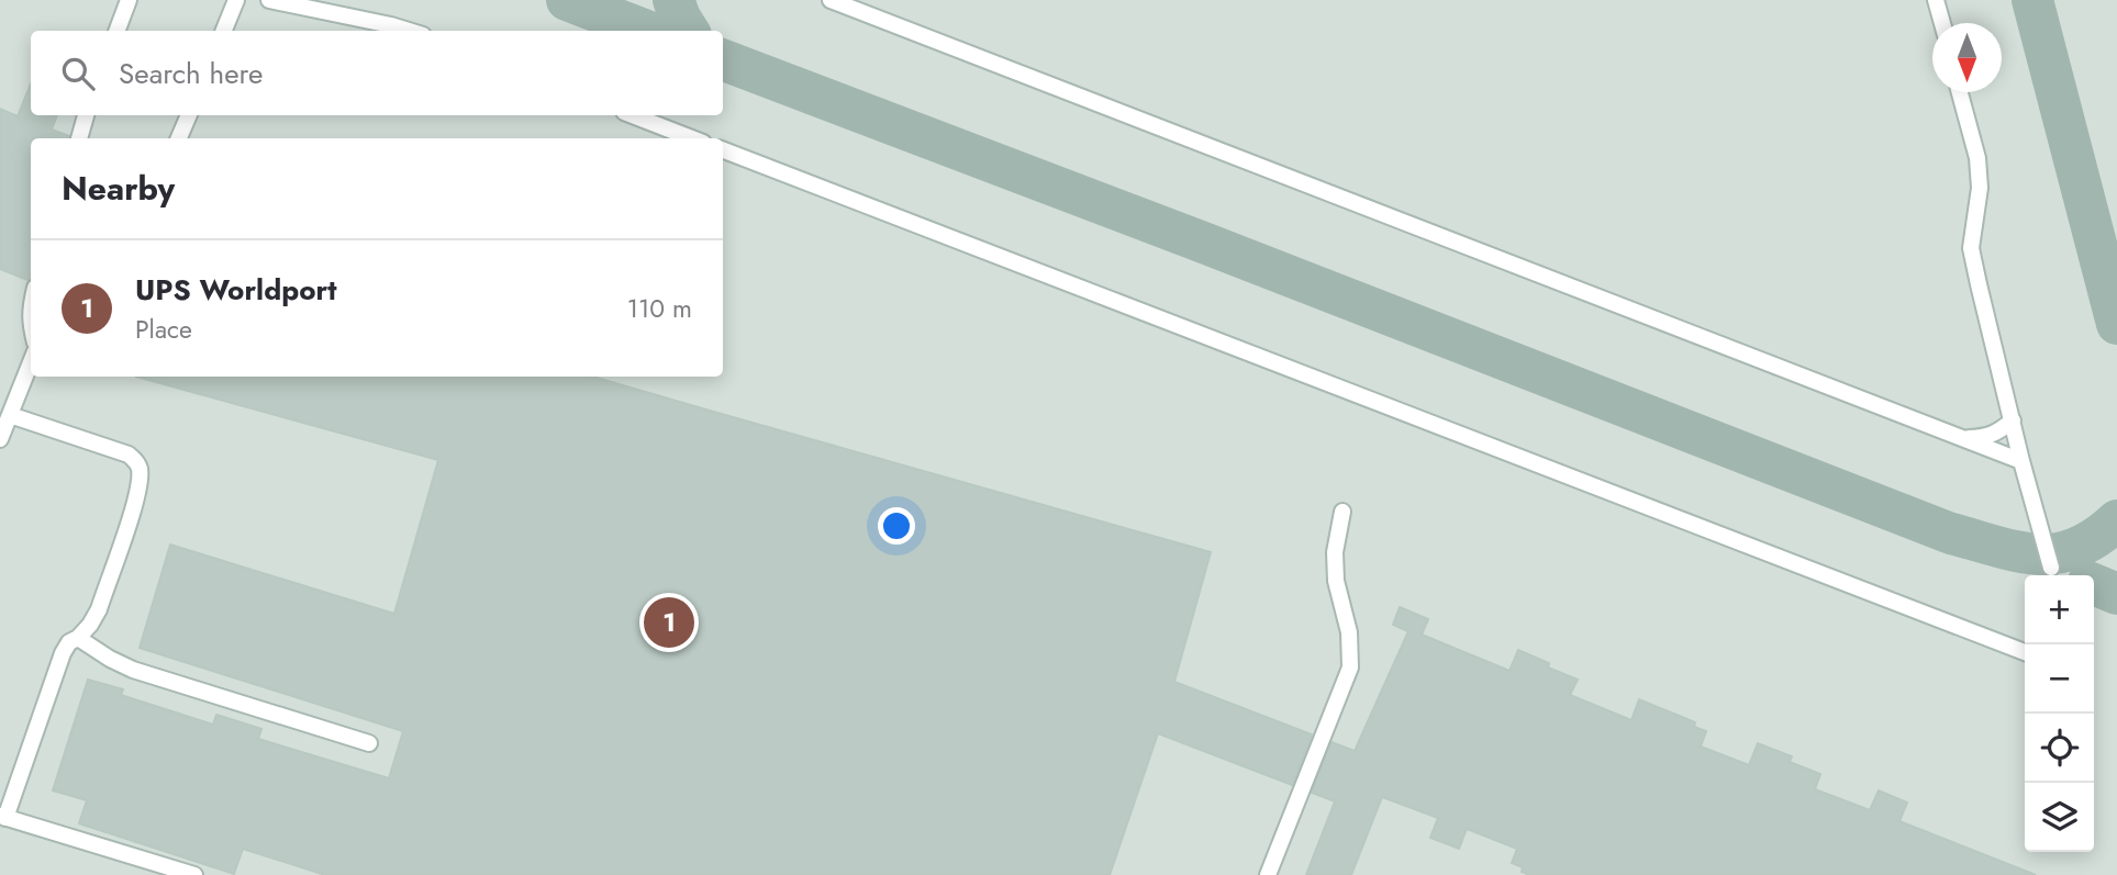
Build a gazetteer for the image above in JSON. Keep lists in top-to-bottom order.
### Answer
{
  "north": "bottom",
  "page": {
    "search": "Search here",
    "heading": "Nearby",
    "list": [
      {
        "mark": "1",
        "name": "UPS Worldport",
        "note": "Place",
        "value": "110 m"
      }
    ],
    "map_buttons": ["+", "−"],
    "pins": "1"
  }
}
